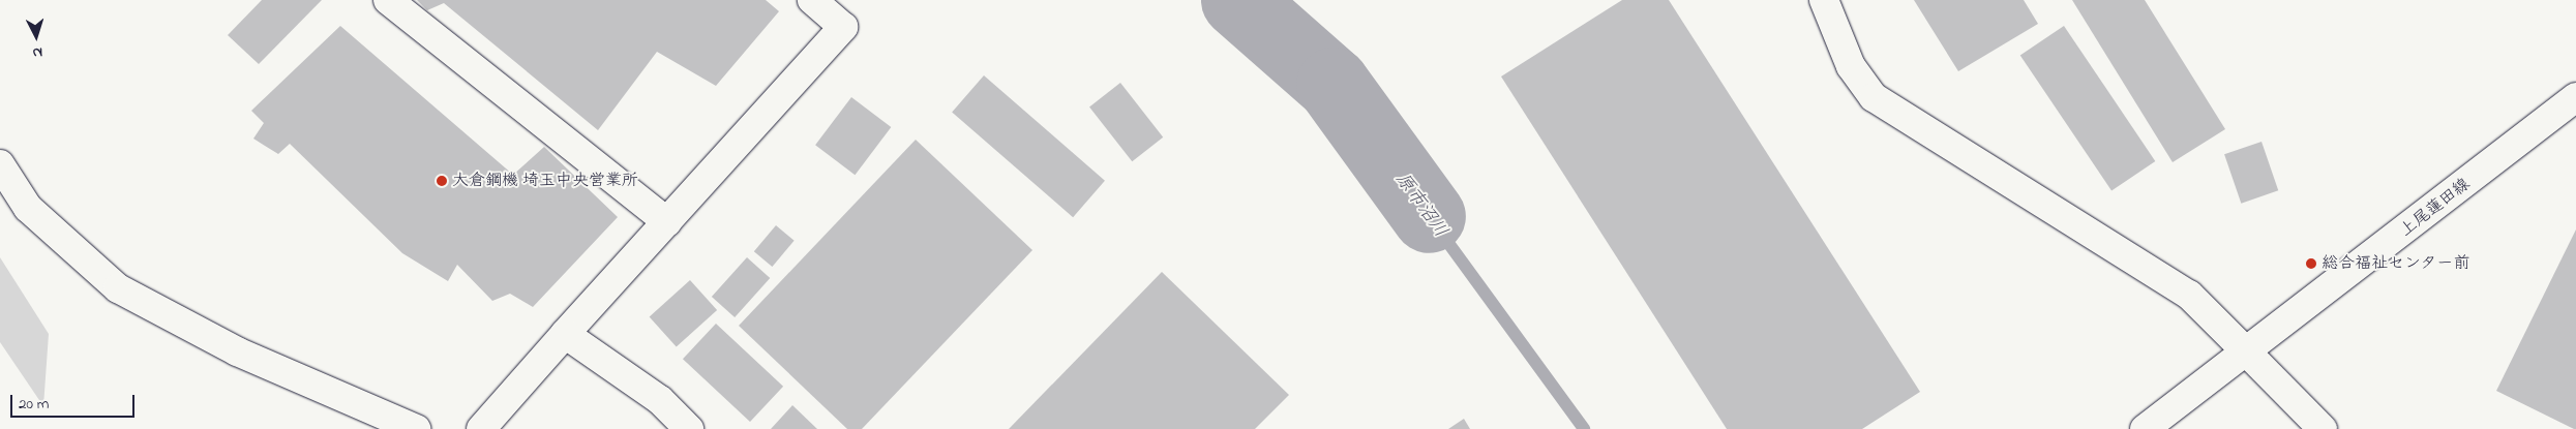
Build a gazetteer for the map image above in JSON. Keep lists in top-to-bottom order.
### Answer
{
  "streets": {
    "street": ["上尾蓮田線"]
  },
  "water": ["原市沼川"],
  "places": ["大倉鋼機 埼玉中央営業所", "総合福祉センター前"],
  "scale_bar": "20 m",
  "north": "bottom"
}
